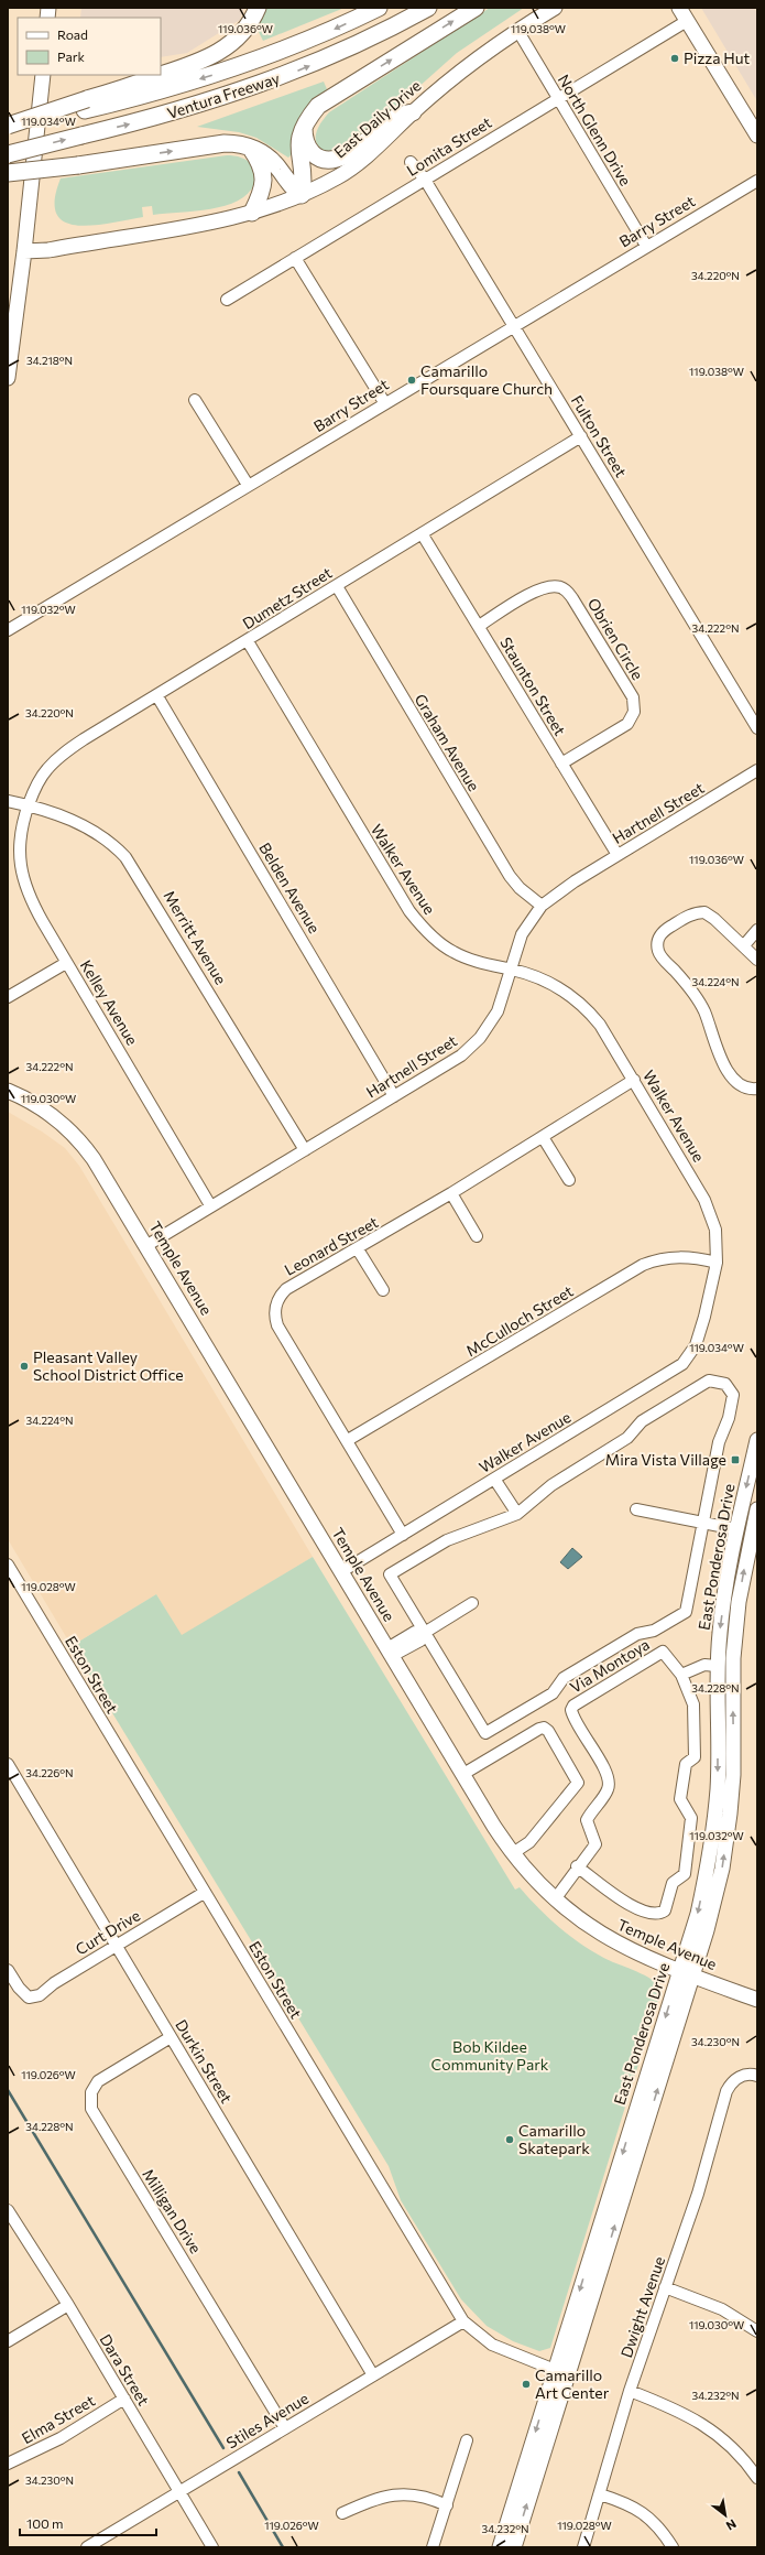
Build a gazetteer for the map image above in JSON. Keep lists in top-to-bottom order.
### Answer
{
  "streets": {
    "highway": ["Ventura Freeway"],
    "main road": ["East Daily Drive", "Temple Avenue", "East Ponderosa Drive"],
    "street": [
      "North Glenn Drive",
      "Lomita Street",
      "Barry Street",
      "Fulton Street",
      "Dumetz Street",
      "Obrien Circle",
      "Staunton Street",
      "Graham Avenue",
      "Hartnell Street",
      "Walker Avenue",
      "Belden Avenue",
      "Merritt Avenue",
      "Kelley Avenue",
      "Leonard Street",
      "McCulloch Street",
      "Via Montoya",
      "Eston Street",
      "Curt Drive",
      "Durkin Street",
      "Milligan Drive",
      "Dwight Avenue",
      "Dara Street",
      "Elma Street",
      "Stiles Avenue"
    ]
  },
  "crossings": [
    ["East Daily Drive", "North Glenn Drive"],
    ["North Glenn Drive", "Lomita Street"],
    ["North Glenn Drive", "Barry Street"],
    ["Lomita Street", "Fulton Street"],
    ["Barry Street", "Fulton Street"],
    ["Fulton Street", "Dumetz Street"],
    ["Dumetz Street", "Staunton Street"],
    ["Dumetz Street", "Graham Avenue"],
    ["Dumetz Street", "Walker Avenue"],
    ["Dumetz Street", "Belden Avenue"],
    ["Dumetz Street", "Merritt Avenue"],
    ["Dumetz Street", "Kelley Avenue"],
    ["Obrien Circle", "Staunton Street"],
    ["Staunton Street", "Hartnell Street"],
    ["Graham Avenue", "Hartnell Street"],
    ["Hartnell Street", "Walker Avenue"],
    ["Hartnell Street", "Belden Avenue"],
    ["Hartnell Street", "Merritt Avenue"],
    ["Hartnell Street", "Kelley Avenue"],
    ["Hartnell Street", "Temple Avenue"],
    ["Walker Avenue", "Leonard Street"],
    ["Walker Avenue", "Temple Avenue"],
    ["Walker Avenue", "McCulloch Street"],
    ["Merritt Avenue", "Kelley Avenue"],
    ["Leonard Street", "McCulloch Street"],
    ["Temple Avenue", "East Ponderosa Drive"],
    ["Temple Avenue", "Via Montoya"],
    ["East Ponderosa Drive", "Eston Street"],
    ["Eston Street", "Curt Drive"],
    ["Eston Street", "Stiles Avenue"],
    ["Curt Drive", "Durkin Street"],
    ["Durkin Street", "Milligan Drive"],
    ["Durkin Street", "Stiles Avenue"],
    ["Milligan Drive", "Stiles Avenue"],
    ["Dara Street", "Elma Street"],
    ["Dara Street", "Stiles Avenue"]
  ],
  "parks": ["Bob Kildee Community Park"],
  "places": {
    "other": [
      "Pizza Hut",
      "Camarillo Foursquare Church",
      "Pleasant Valley School District Office",
      "Camarillo Skatepark",
      "Camarillo Art Center"
    ],
    "transit": ["Mira Vista Village"]
  },
  "legend": ["Road", "Park"],
  "scale_bar": "100 m",
  "north": "bottom right",
  "coordinates": [
    "119.036°W",
    "119.038°W",
    "119.034°W",
    "34.220°N",
    "34.218°N",
    "119.032°W",
    "34.222°N",
    "34.224°N",
    "119.030°W",
    "119.028°W",
    "34.228°N",
    "34.226°N",
    "34.230°N",
    "119.026°W",
    "34.232°N"
  ]
}
